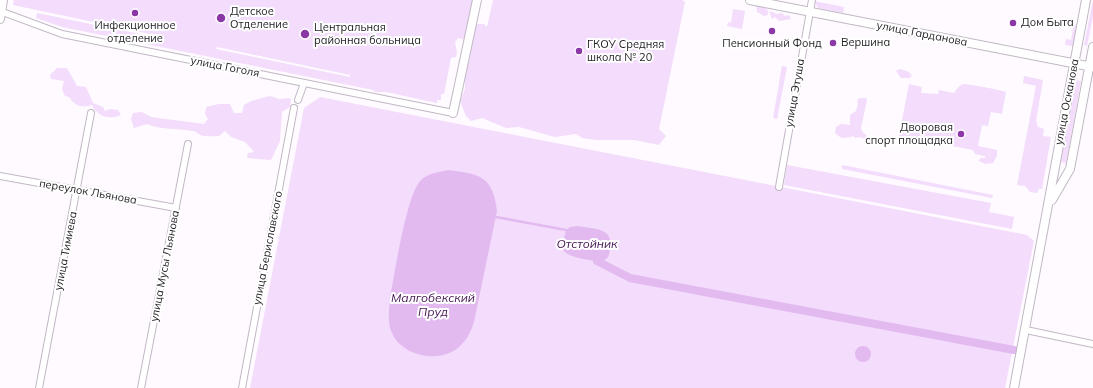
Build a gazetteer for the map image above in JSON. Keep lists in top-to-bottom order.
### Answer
{
  "streets": {
    "street": [
      "улица Гарданова",
      "улица Гоголя",
      "улица Этуша",
      "улица Осканова",
      "переулок Льянова",
      "улица Бериславского",
      "улица Тимиева",
      "улица Мусы Льянова"
    ]
  },
  "crossings": [
    ["улица Гарданова", "улица Этуша"],
    ["улица Гарданова", "улица Осканова"],
    ["переулок Льянова", "улица Тимиева"],
    ["переулок Льянова", "улица Мусы Льянова"]
  ],
  "water": ["Отстойник", "Малгобекский Пруд"],
  "places": [
    "Инфекционное отделение",
    "Детское Отделение",
    "Дом Быта",
    "Пенсионный Фонд",
    "Центральная районная больница",
    "Вершина",
    "ГКОУ Средняя школа № 20",
    "Дворовая спорт площадка"
  ]
}
